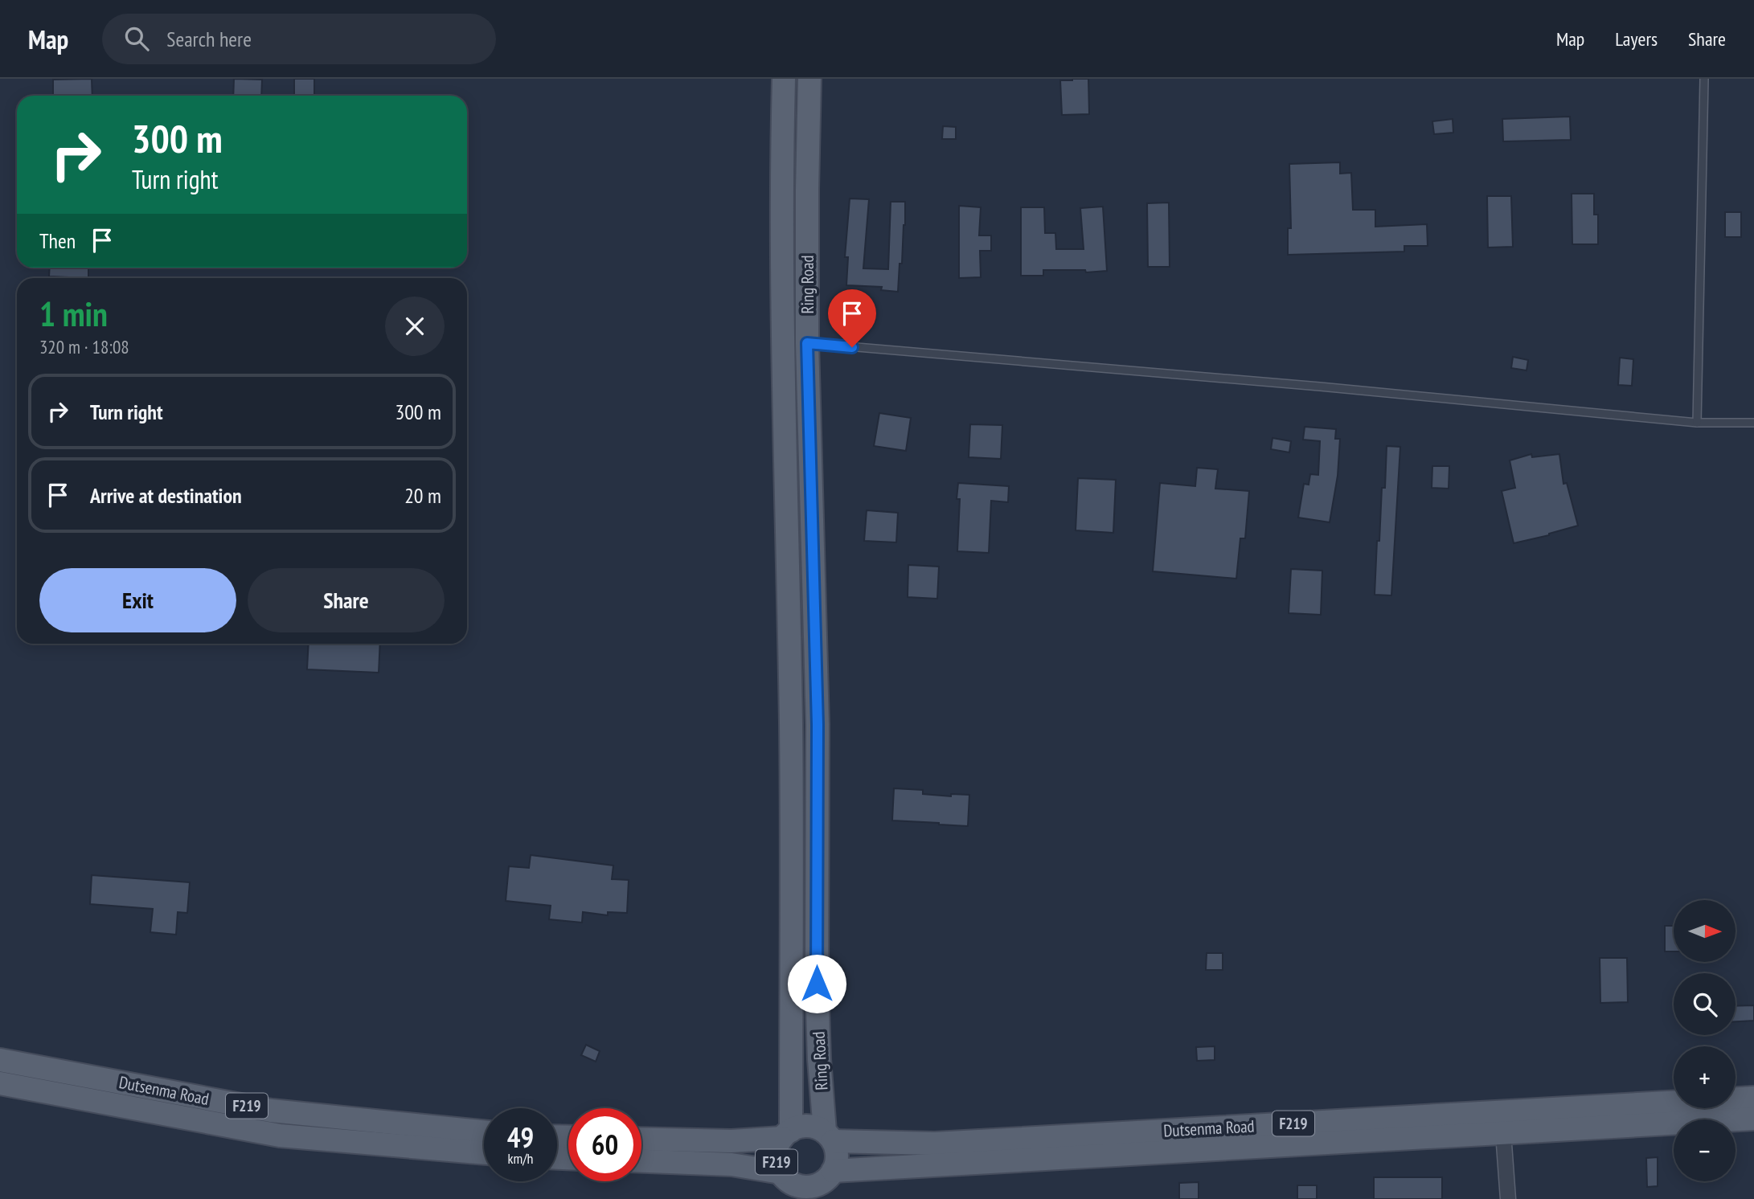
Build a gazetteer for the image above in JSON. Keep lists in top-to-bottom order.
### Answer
{
  "streets": {
    "main road": ["Ring Road", "Dutsenma Road", "F219"]
  },
  "crossings": [
    ["Ring Road", "Dutsenma Road"],
    ["Ring Road", "F219"],
    ["Dutsenma Road", "F219"]
  ],
  "north": "right",
  "page": {
    "header": "Map",
    "search": "Search here",
    "nav": ["Map", "Layers", "Share"],
    "turn": ["300 m", "Turn right"],
    "then": "Then",
    "heading": ["1 min", "320 m · 18:08"],
    "list": [
      {
        "name": "Turn right",
        "value": "300 m"
      },
      {
        "name": "Arrive at destination",
        "value": "20 m"
      }
    ],
    "buttons": ["Exit", "Share"],
    "map_buttons": ["+", "−"],
    "speed": "49 km/h",
    "limit": "60"
  }
}
